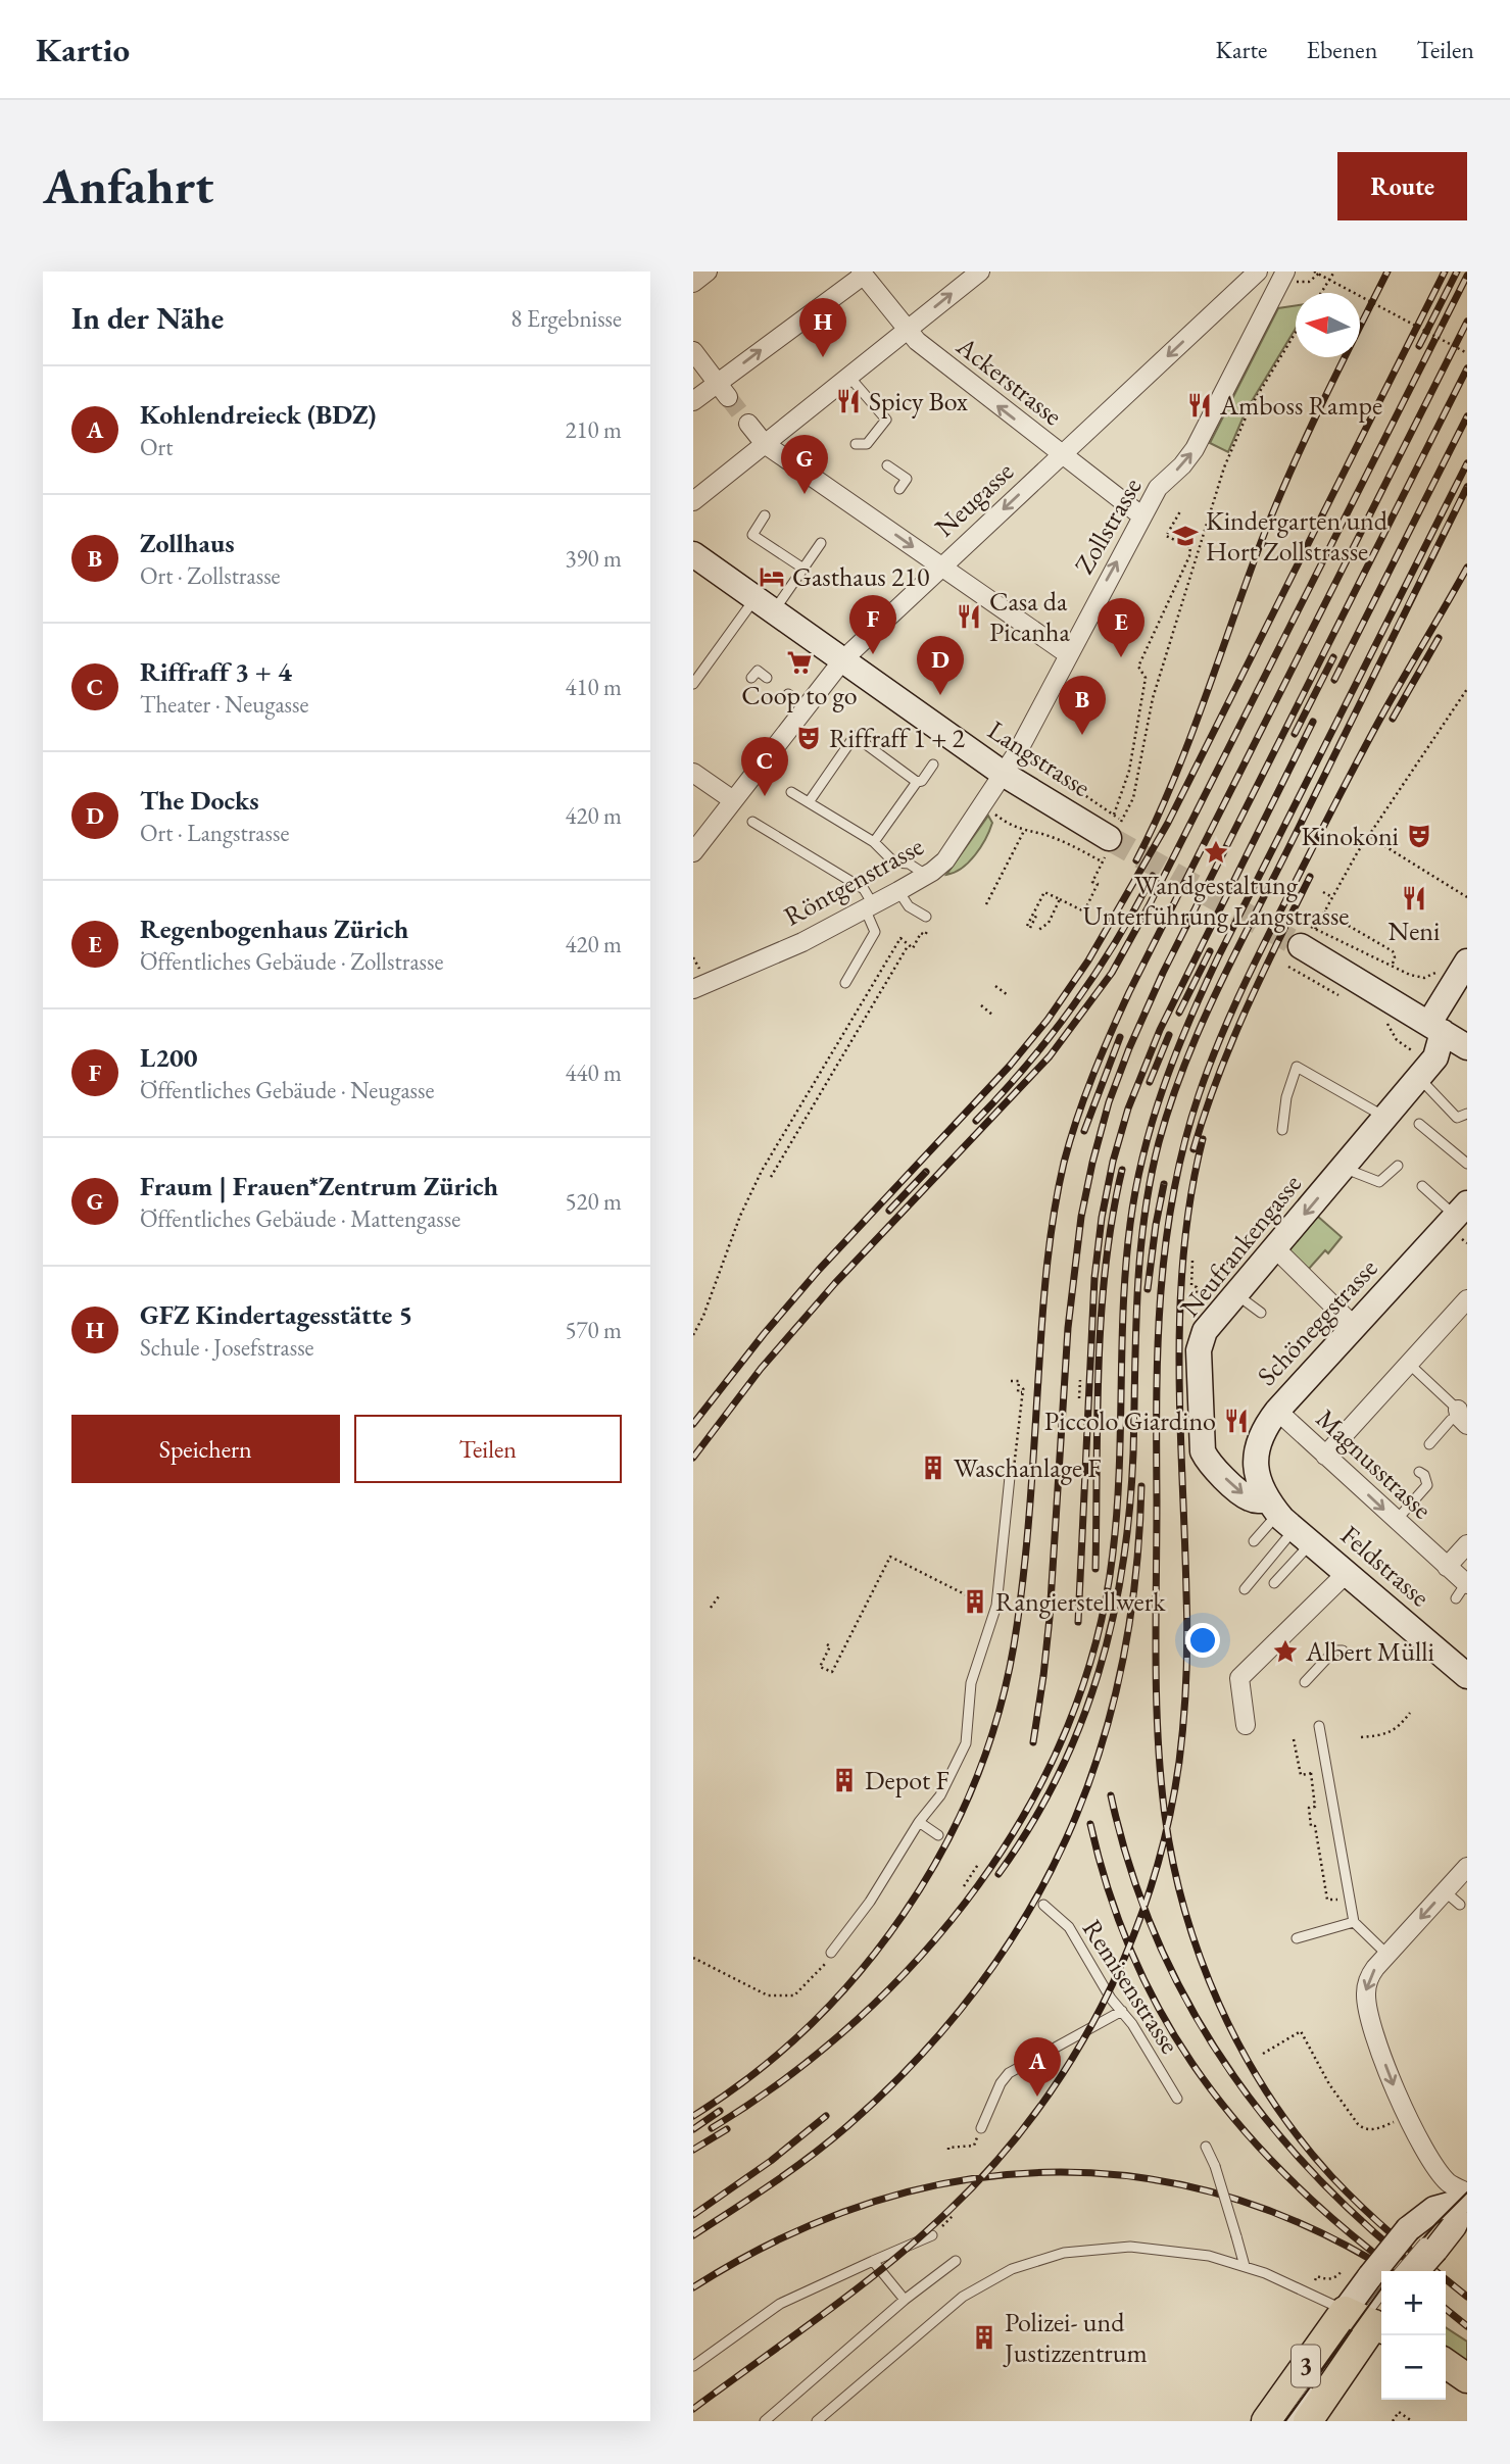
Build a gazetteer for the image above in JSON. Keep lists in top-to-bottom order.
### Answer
{
  "streets": {
    "main road": ["3"],
    "street": [
      "Ackerstrasse",
      "Neugasse",
      "Zollstrasse",
      "Langstrasse",
      "Röntgenstrasse",
      "Neufrankengasse",
      "Schöneggstrasse",
      "Magnusstrasse",
      "Feldstrasse"
    ],
    "lane": ["Remisenstrasse"]
  },
  "crossings": [
    ["Ackerstrasse", "Neugasse"],
    ["Ackerstrasse", "Zollstrasse"],
    ["Neugasse", "Langstrasse"],
    ["Zollstrasse", "Langstrasse"],
    ["Zollstrasse", "Röntgenstrasse"],
    ["Langstrasse", "Röntgenstrasse"],
    ["Neufrankengasse", "Schöneggstrasse"],
    ["Neufrankengasse", "Feldstrasse"],
    ["Schöneggstrasse", "Magnusstrasse"],
    ["Schöneggstrasse", "Feldstrasse"]
  ],
  "one_way": [
    "Ackerstrasse",
    "Neugasse",
    "Zollstrasse",
    "Magnusstrasse"
  ],
  "places": {
    "restaurant": [
      "Spicy Box",
      "Amboss Rampe",
      "Casa da Picanha",
      "Neni",
      "Piccolo Giardino"
    ],
    "school or university": ["Kindergarten und Hort Zollstrasse"],
    "hotel": ["Gasthaus 210"],
    "supermarket": ["Coop to go"],
    "theatre": ["Riffraff 1 + 2", "Kinokoni"],
    "place": ["Wandgestaltung Unterführung Langstrasse", "Albert Mülli"],
    "building": [
      "Waschanlage F",
      "Rangierstellwerk",
      "Depot F",
      "Polizei- und Justizzentrum"
    ]
  },
  "north": "left",
  "page": {
    "header": "Kartio",
    "nav": ["Karte", "Ebenen", "Teilen"],
    "buttons": [
      "Route",
      ["Speichern", "Teilen"]
    ],
    "title": "Anfahrt",
    "heading": ["In der Nähe", "8 Ergebnisse"],
    "pins": [
      "H",
      "G",
      "F",
      "E",
      "D",
      "B",
      "C",
      "A"
    ],
    "list": [
      {
        "mark": "A",
        "name": "Kohlendreieck (BDZ)",
        "note": "Ort",
        "value": "210 m"
      },
      {
        "mark": "B",
        "name": "Zollhaus",
        "note": "Ort · Zollstrasse",
        "value": "390 m"
      },
      {
        "mark": "C",
        "name": "Riffraff 3 + 4",
        "note": "Theater · Neugasse",
        "value": "410 m"
      },
      {
        "mark": "D",
        "name": "The Docks",
        "note": "Ort · Langstrasse",
        "value": "420 m"
      },
      {
        "mark": "E",
        "name": "Regenbogenhaus Zürich",
        "note": "Öffentliches Gebäude · Zollstrasse",
        "value": "420 m"
      },
      {
        "mark": "F",
        "name": "L200",
        "note": "Öffentliches Gebäude · Neugasse",
        "value": "440 m"
      },
      {
        "mark": "G",
        "name": "Fraum | Frauen*Zentrum Zürich",
        "note": "Öffentliches Gebäude · Mattengasse",
        "value": "520 m"
      },
      {
        "mark": "H",
        "name": "GFZ Kindertagesstätte 5",
        "note": "Schule · Josefstrasse",
        "value": "570 m"
      }
    ],
    "map_buttons": ["+", "−"]
  }
}
